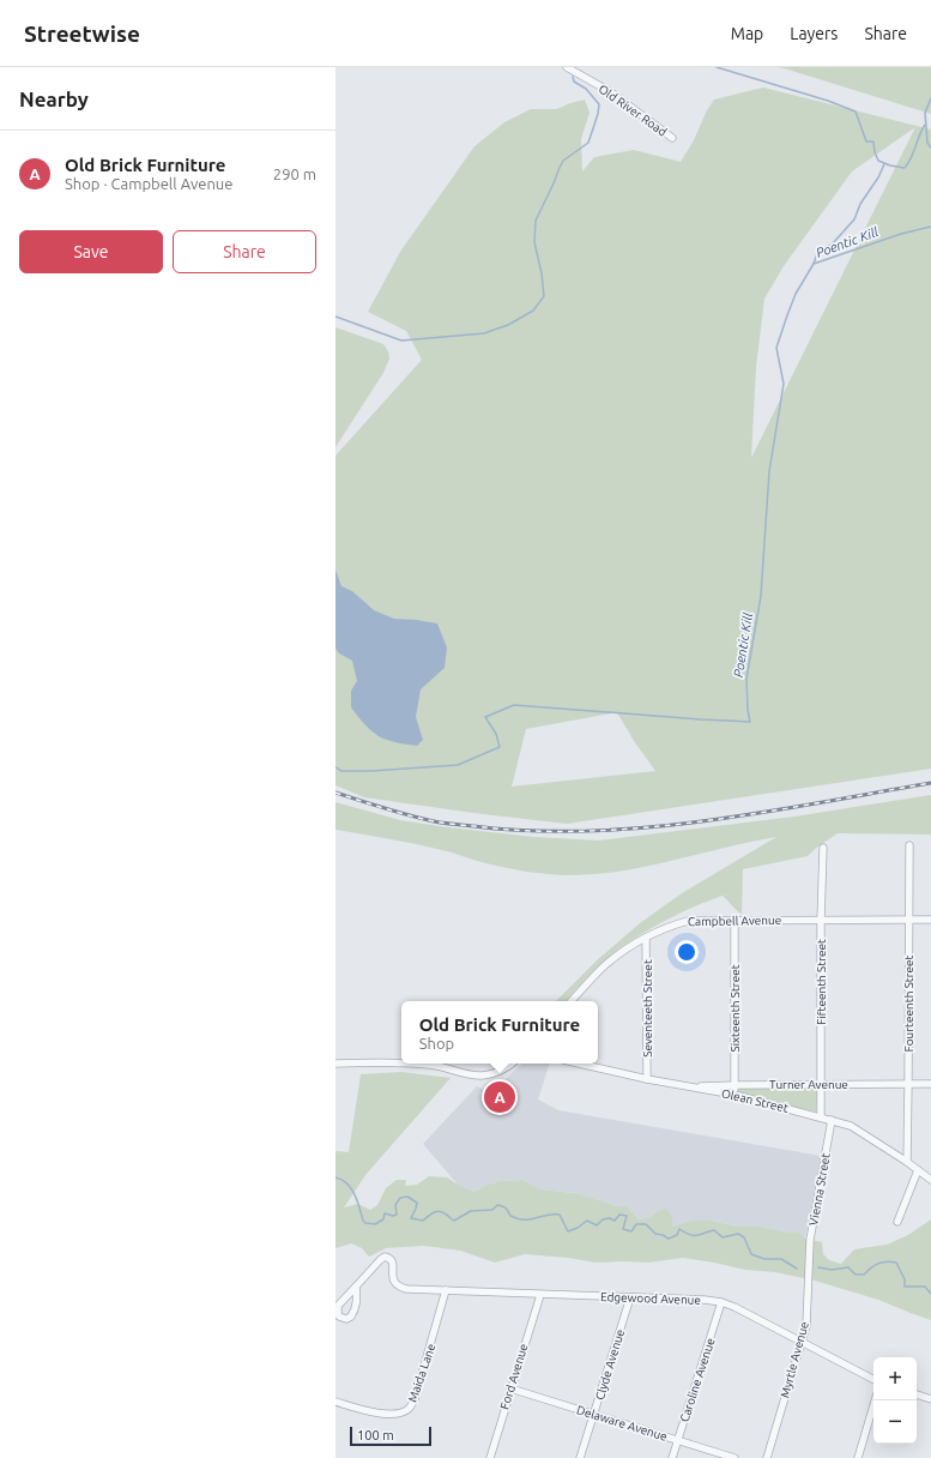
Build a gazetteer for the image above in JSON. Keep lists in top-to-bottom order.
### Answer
{
  "streets": {
    "street": [
      "Old River Road",
      "Campbell Avenue",
      "Fifteenth Street",
      "Fourteenth Street",
      "Seventeeth Street",
      "Sixteenth Street",
      "Turner Avenue",
      "Olean Street",
      "Vienna Street",
      "Edgewood Avenue",
      "Myrtle Avenue",
      "Clyde Avenue",
      "Maida Lane",
      "Ford Avenue",
      "Caroline Avenue",
      "Delaware Avenue"
    ]
  },
  "crossings": [
    ["Campbell Avenue", "Fifteenth Street"],
    ["Campbell Avenue", "Fourteenth Street"],
    ["Campbell Avenue", "Seventeeth Street"],
    ["Campbell Avenue", "Sixteenth Street"],
    ["Fifteenth Street", "Turner Avenue"],
    ["Fifteenth Street", "Olean Street"],
    ["Fourteenth Street", "Turner Avenue"],
    ["Fourteenth Street", "Olean Street"],
    ["Seventeeth Street", "Olean Street"],
    ["Sixteenth Street", "Turner Avenue"],
    ["Sixteenth Street", "Olean Street"],
    ["Turner Avenue", "Olean Street"],
    ["Olean Street", "Vienna Street"],
    ["Vienna Street", "Myrtle Avenue"],
    ["Edgewood Avenue", "Myrtle Avenue"],
    ["Edgewood Avenue", "Clyde Avenue"],
    ["Edgewood Avenue", "Maida Lane"],
    ["Edgewood Avenue", "Ford Avenue"],
    ["Edgewood Avenue", "Caroline Avenue"],
    ["Clyde Avenue", "Delaware Avenue"],
    ["Ford Avenue", "Delaware Avenue"],
    ["Caroline Avenue", "Delaware Avenue"]
  ],
  "water": ["Poentic Kill"],
  "scale_bar": "100 m",
  "page": {
    "header": "Streetwise",
    "nav": ["Map", "Layers", "Share"],
    "heading": "Nearby",
    "list": [
      {
        "mark": "A",
        "name": "Old Brick Furniture",
        "note": "Shop · Campbell Avenue",
        "value": "290 m"
      }
    ],
    "buttons": ["Save", "Share"],
    "popup": ["Old Brick Furniture", "Shop"],
    "pins": "A",
    "map_buttons": ["+", "−"],
    "scale": "100 m"
  }
}
